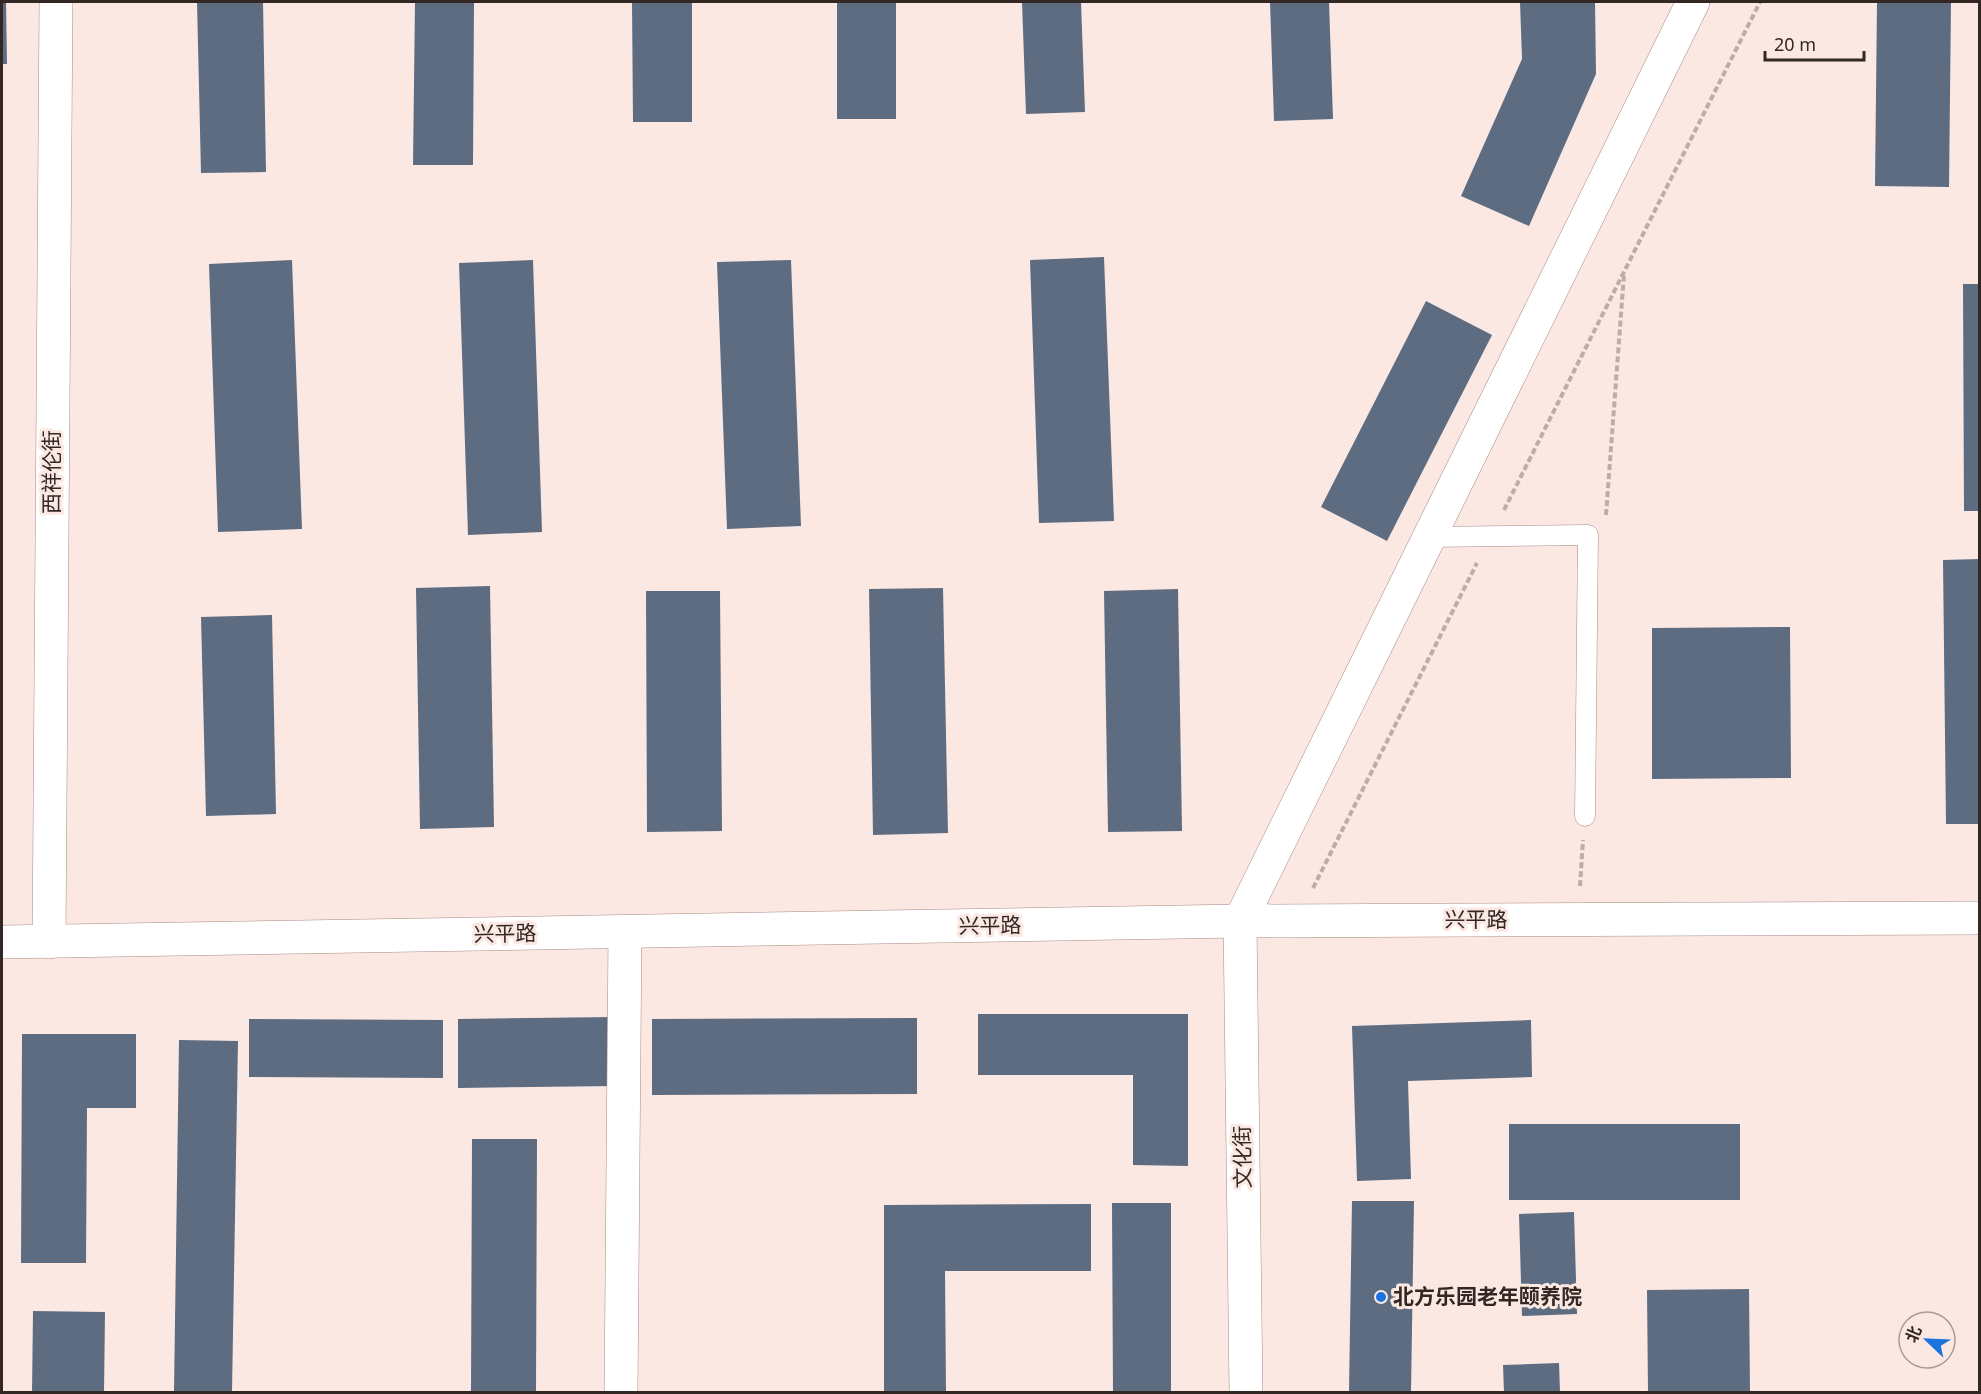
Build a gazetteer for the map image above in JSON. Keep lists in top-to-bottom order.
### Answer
{
  "streets": {
    "street": ["西祥伦街", "兴平路", "文化街"]
  },
  "crossings": [
    ["西祥伦街", "兴平路"],
    ["兴平路", "文化街"]
  ],
  "places": ["北方乐园老年颐养院"],
  "scale_bar": "20 m",
  "north": "top left"
}
